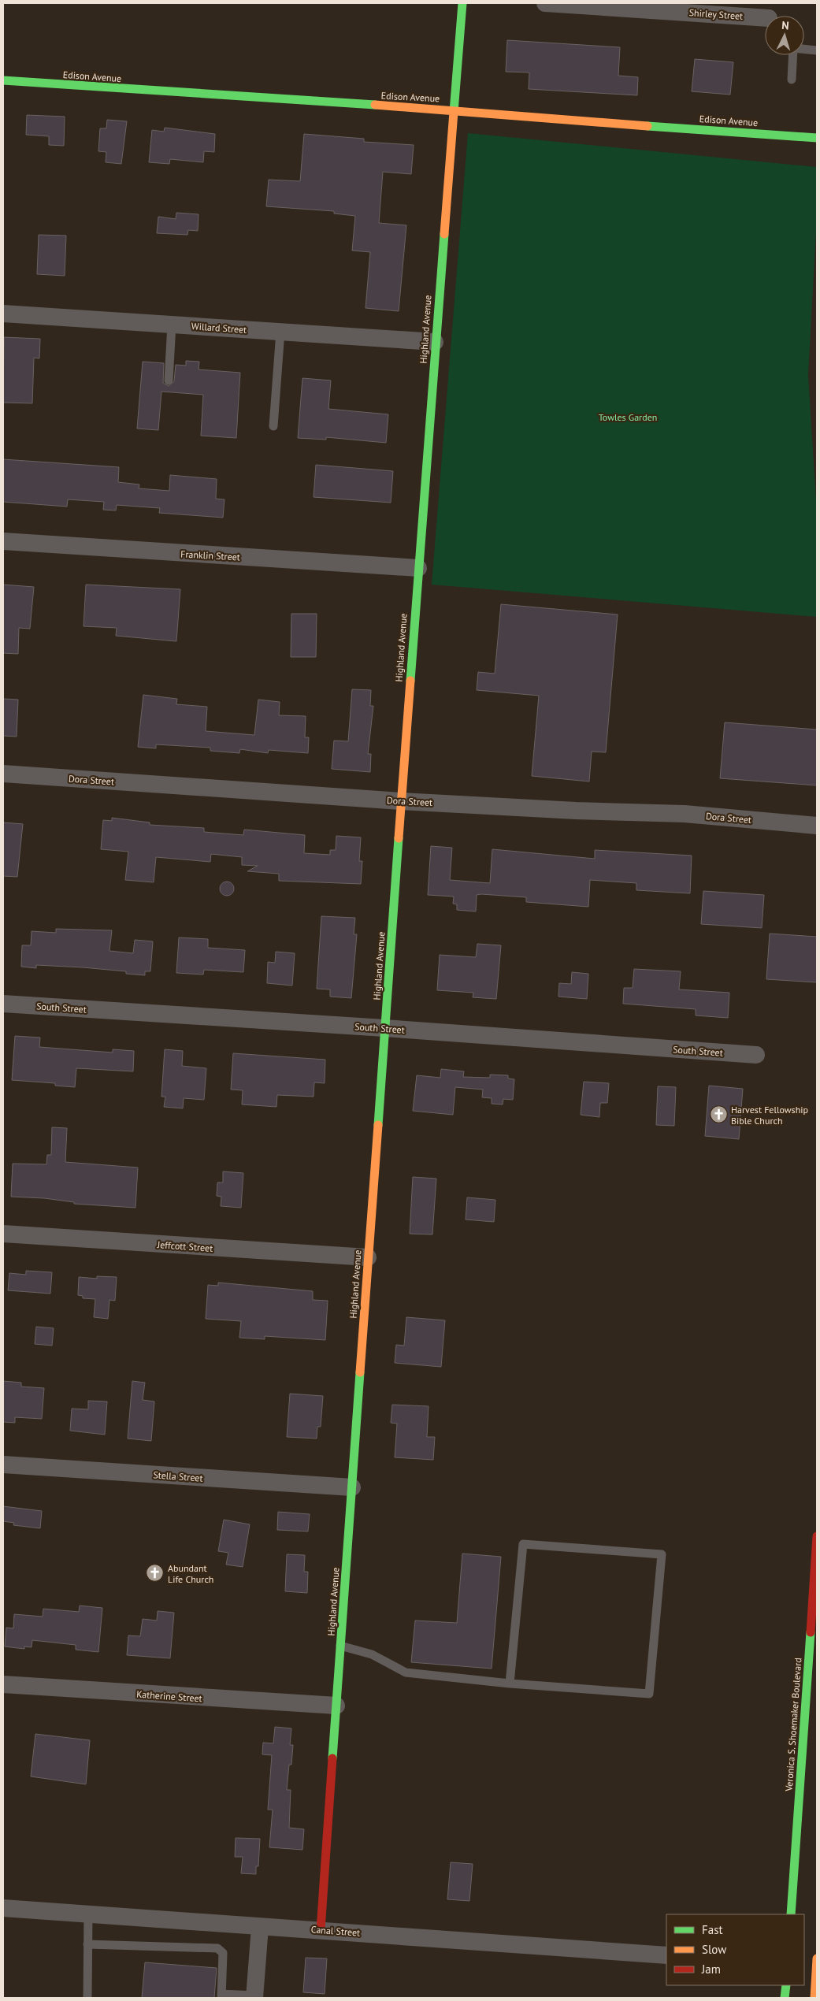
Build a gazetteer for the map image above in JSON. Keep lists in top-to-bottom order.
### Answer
{
  "streets": {
    "street": [
      "Shirley Street",
      "Edison Avenue",
      "Willard Street",
      "Highland Avenue",
      "Franklin Street",
      "Dora Street",
      "South Street",
      "Jeffcott Street",
      "Stella Street",
      "Katherine Street",
      "Veronica S. Shoemaker Boulevard",
      "Canal Street"
    ]
  },
  "crossings": [
    ["Edison Avenue", "Highland Avenue"],
    ["Willard Street", "Highland Avenue"],
    ["Highland Avenue", "Franklin Street"],
    ["Highland Avenue", "Dora Street"],
    ["Highland Avenue", "South Street"],
    ["Highland Avenue", "Jeffcott Street"],
    ["Highland Avenue", "Stella Street"],
    ["Highland Avenue", "Katherine Street"],
    ["Highland Avenue", "Canal Street"]
  ],
  "parks": ["Towles Garden"],
  "places": {
    "church": ["Harvest Fellowship Bible Church", "Abundant Life Church"]
  },
  "legend": ["Fast", "Slow", "Jam"],
  "north": "top"
}
